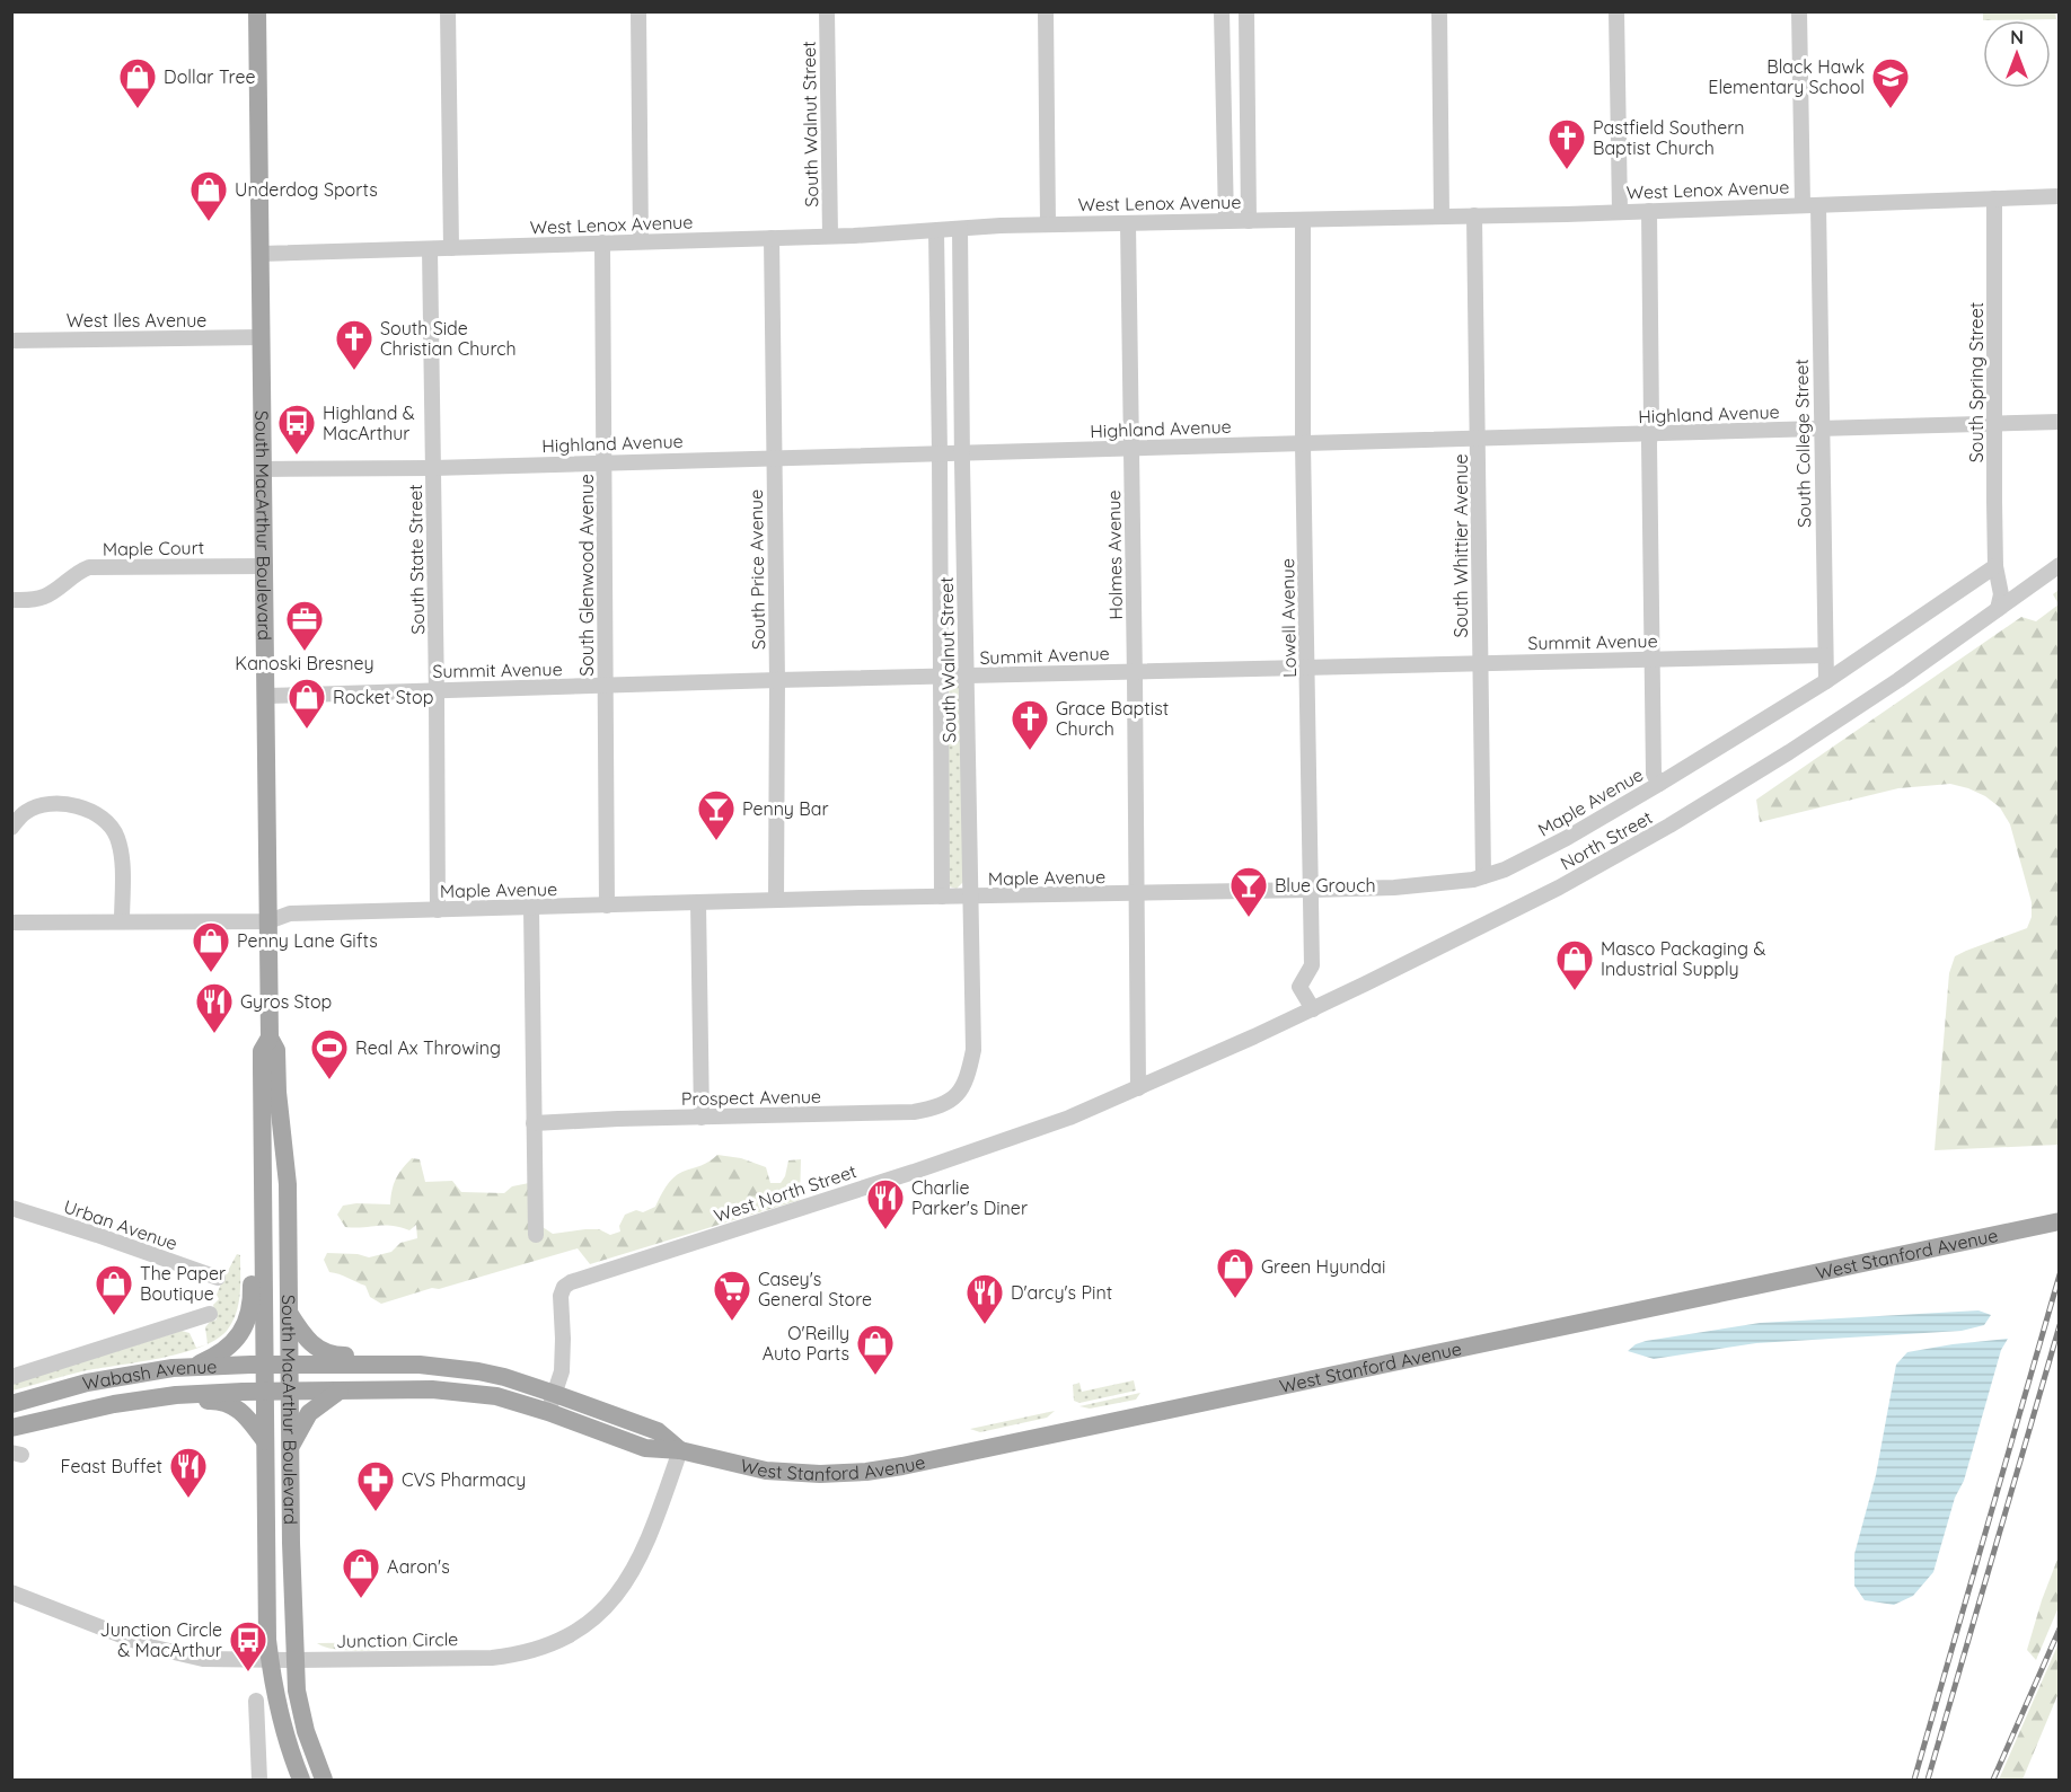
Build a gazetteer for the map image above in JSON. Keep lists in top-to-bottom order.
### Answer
{
  "streets": {
    "main road": ["South MacArthur Boulevard", "West Stanford Avenue", "Wabash Avenue"],
    "street": [
      "South Walnut Street",
      "West Lenox Avenue",
      "West Iles Avenue",
      "South Spring Street",
      "Highland Avenue",
      "South College Street",
      "South Whittier Avenue",
      "Maple Court",
      "Holmes Avenue",
      "South State Street",
      "South Price Avenue",
      "South Glenwood Avenue",
      "Lowell Avenue",
      "Summit Avenue",
      "Maple Avenue",
      "North Street",
      "Prospect Avenue",
      "West North Street",
      "Urban Avenue",
      "Junction Circle"
    ]
  },
  "crossings": [
    ["South Walnut Street", "West Lenox Avenue"],
    ["South Walnut Street", "Highland Avenue"],
    ["South Walnut Street", "Summit Avenue"],
    ["South Walnut Street", "Maple Avenue"],
    ["South Walnut Street", "Prospect Avenue"],
    ["West Lenox Avenue", "South Spring Street"],
    ["West Lenox Avenue", "South College Street"],
    ["West Lenox Avenue", "South MacArthur Boulevard"],
    ["West Lenox Avenue", "South Whittier Avenue"],
    ["West Lenox Avenue", "Holmes Avenue"],
    ["West Lenox Avenue", "South State Street"],
    ["West Lenox Avenue", "South Price Avenue"],
    ["West Lenox Avenue", "South Glenwood Avenue"],
    ["West Lenox Avenue", "Lowell Avenue"],
    ["West Iles Avenue", "South MacArthur Boulevard"],
    ["South Spring Street", "Highland Avenue"],
    ["South Spring Street", "Maple Avenue"],
    ["South Spring Street", "North Street"],
    ["Highland Avenue", "South College Street"],
    ["Highland Avenue", "South MacArthur Boulevard"],
    ["Highland Avenue", "South Whittier Avenue"],
    ["Highland Avenue", "Holmes Avenue"],
    ["Highland Avenue", "South State Street"],
    ["Highland Avenue", "South Price Avenue"],
    ["Highland Avenue", "South Glenwood Avenue"],
    ["Highland Avenue", "Lowell Avenue"],
    ["South College Street", "Summit Avenue"],
    ["South College Street", "Maple Avenue"],
    ["South MacArthur Boulevard", "Maple Court"],
    ["South MacArthur Boulevard", "Summit Avenue"],
    ["South MacArthur Boulevard", "Maple Avenue"],
    ["South MacArthur Boulevard", "West Stanford Avenue"],
    ["South MacArthur Boulevard", "Wabash Avenue"],
    ["South MacArthur Boulevard", "Junction Circle"],
    ["South Whittier Avenue", "Summit Avenue"],
    ["South Whittier Avenue", "Maple Avenue"],
    ["Holmes Avenue", "Summit Avenue"],
    ["Holmes Avenue", "Maple Avenue"],
    ["Holmes Avenue", "North Street"],
    ["Holmes Avenue", "West North Street"],
    ["South State Street", "Summit Avenue"],
    ["South State Street", "Maple Avenue"],
    ["South Price Avenue", "Summit Avenue"],
    ["South Price Avenue", "Maple Avenue"],
    ["South Glenwood Avenue", "Summit Avenue"],
    ["South Glenwood Avenue", "Maple Avenue"],
    ["Lowell Avenue", "Summit Avenue"],
    ["Lowell Avenue", "Maple Avenue"],
    ["Lowell Avenue", "North Street"],
    ["North Street", "West North Street"],
    ["West North Street", "West Stanford Avenue"],
    ["West Stanford Avenue", "Wabash Avenue"],
    ["West Stanford Avenue", "Junction Circle"]
  ],
  "places": {
    "shop": [
      "Dollar Tree",
      "Underdog Sports",
      "Rocket Stop",
      "Penny Lane Gifts",
      "Masco Packaging & Industrial Supply",
      "Green Hyundai",
      "The Paper Boutique",
      "O'Reilly Auto Parts",
      "Aaron's"
    ],
    "school or university": ["Black Hawk Elementary School"],
    "church": ["Pastfield Southern Baptist Church", "South Side Christian Church", "Grace Baptist Church"],
    "bus stop": ["Highland & MacArthur", "Junction Circle & MacArthur"],
    "office": ["Kanoski Bresney"],
    "bar": ["Penny Bar", "Blue Grouch"],
    "restaurant": [
      "Gyros Stop",
      "Charlie Parker's Diner",
      "D'arcy's Pint",
      "Feast Buffet"
    ],
    "sports": ["Real Ax Throwing"],
    "supermarket": ["Casey's General Store"],
    "pharmacy": ["CVS Pharmacy"]
  },
  "north": "top"
}
